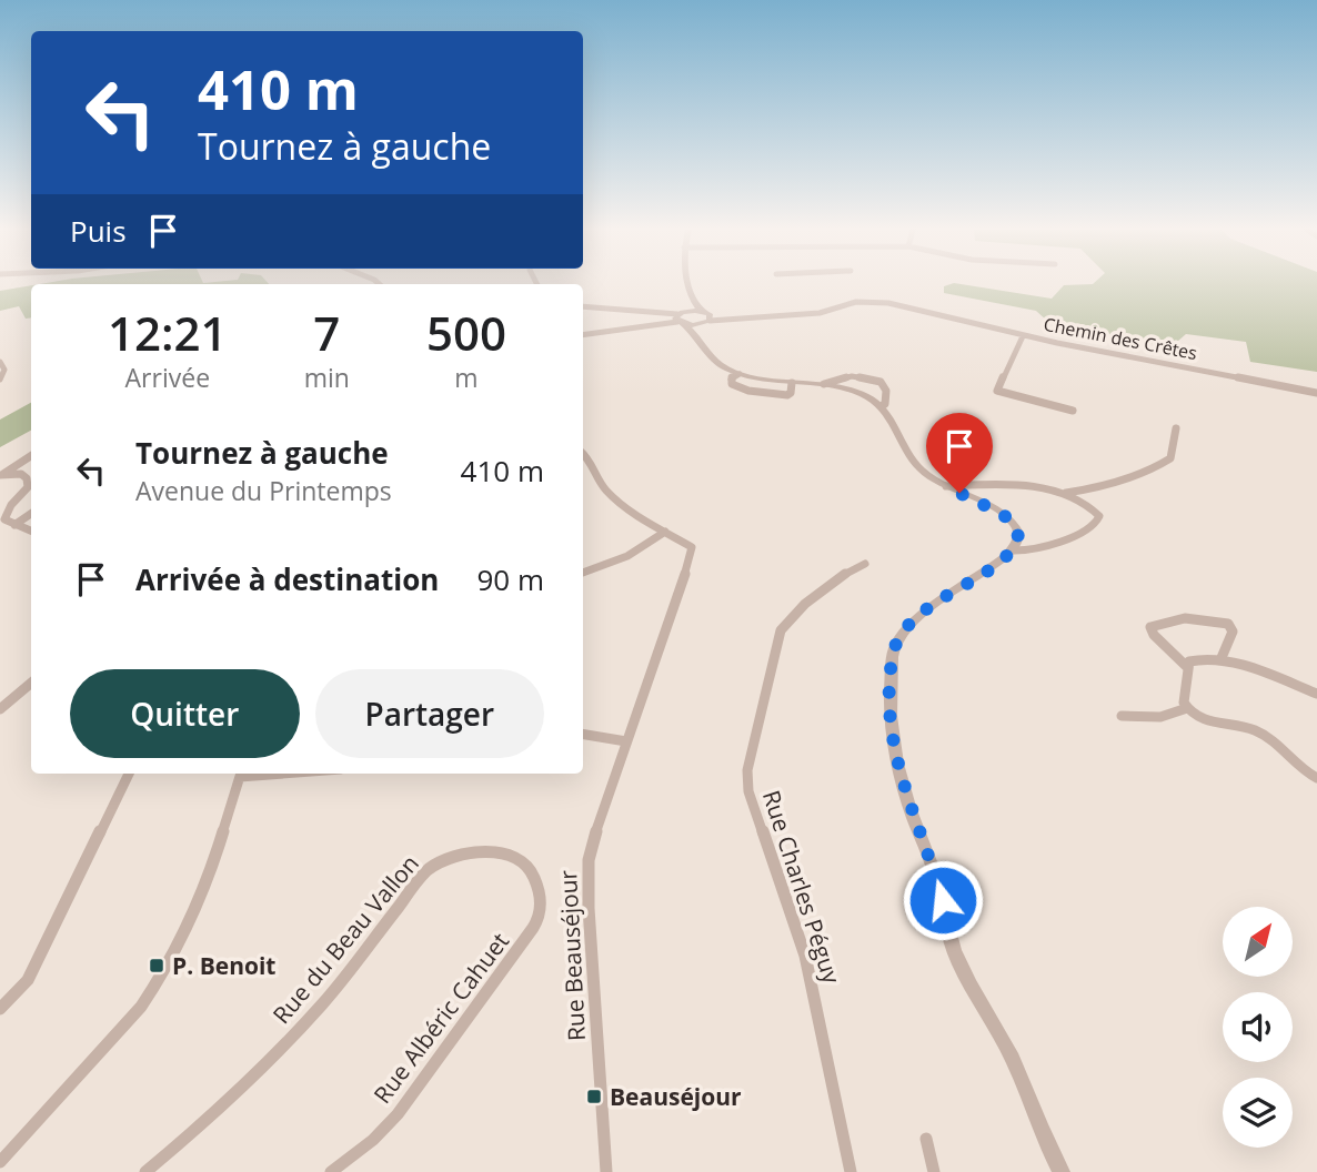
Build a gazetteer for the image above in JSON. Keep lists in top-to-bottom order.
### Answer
{
  "streets": {
    "street": [
      "Chemin des Crêtes",
      "Rue Charles Péguy",
      "Rue du Beau Vallon",
      "Rue Beauséjour",
      "Rue Albéric Cahuet"
    ]
  },
  "crossings": [
    ["Rue du Beau Vallon", "Rue Albéric Cahuet"]
  ],
  "places": {
    "transit": ["P. Benoit", "Beauséjour"]
  },
  "north": "top right",
  "page": {
    "turn": ["410 m", "Tournez à gauche"],
    "then": "Puis",
    "eta": [
      "12:21",
      "Arrivée",
      "7",
      "min",
      "500",
      "m"
    ],
    "list": [
      {
        "name": "Tournez à gauche",
        "note": "Avenue du Printemps",
        "value": "410 m"
      },
      {
        "name": "Arrivée à destination",
        "value": "90 m"
      }
    ],
    "buttons": ["Quitter", "Partager"]
  }
}
